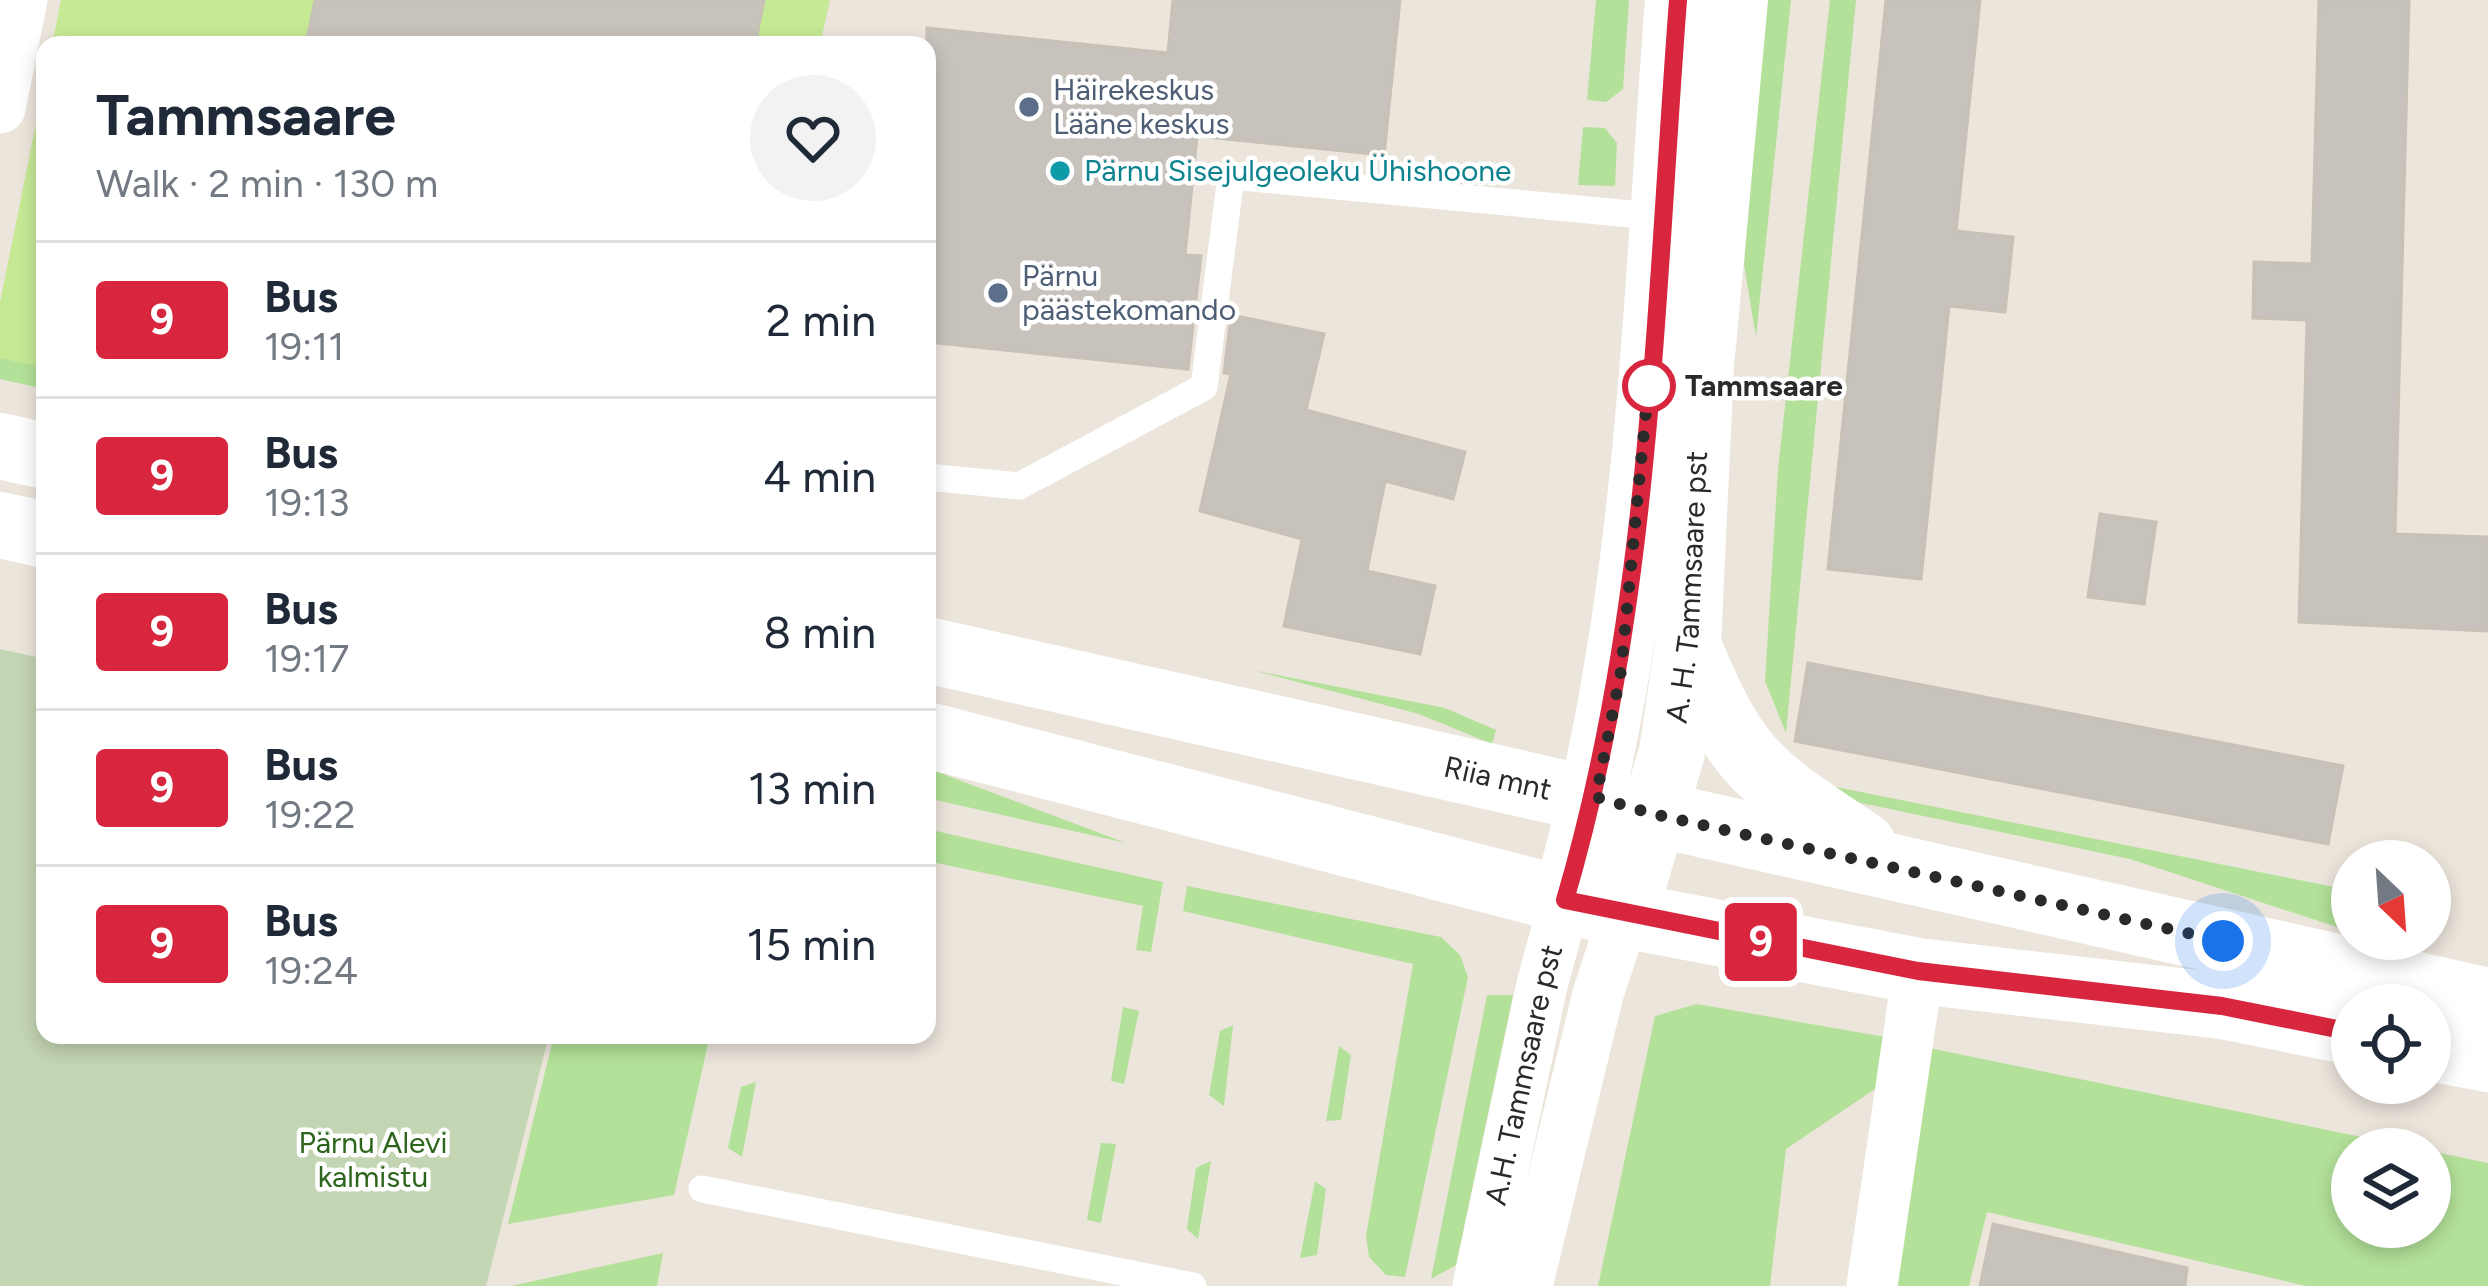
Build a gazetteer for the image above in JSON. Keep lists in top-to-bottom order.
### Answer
{
  "streets": {
    "main road": ["A. H. Tammsaare pst", "Riia mnt", "A.H. Tammsaare pst"]
  },
  "crossings": [
    ["A. H. Tammsaare pst", "Riia mnt"],
    ["A. H. Tammsaare pst", "A.H. Tammsaare pst"],
    ["Riia mnt", "A.H. Tammsaare pst"]
  ],
  "parks": ["Pärnu Alevi kalmistu"],
  "places": [
    "Häirekeskus Lääne keskus",
    "Pärnu Sisejulgeoleku Ühishoone",
    "Pärnu päästekomando",
    "Tammsaare"
  ],
  "lines": ["bus line 9"],
  "north": "bottom right",
  "page": {
    "on_map": "9",
    "heading": ["Tammsaare", "Walk · 2 min · 130 m"],
    "list": [
      {
        "mark": "9",
        "name": "Bus",
        "note": "19:11",
        "value": "2 min"
      },
      {
        "mark": "9",
        "name": "Bus",
        "note": "19:13",
        "value": "4 min"
      },
      {
        "mark": "9",
        "name": "Bus",
        "note": "19:17",
        "value": "8 min"
      },
      {
        "mark": "9",
        "name": "Bus",
        "note": "19:22",
        "value": "13 min"
      },
      {
        "mark": "9",
        "name": "Bus",
        "note": "19:24",
        "value": "15 min"
      }
    ]
  }
}
